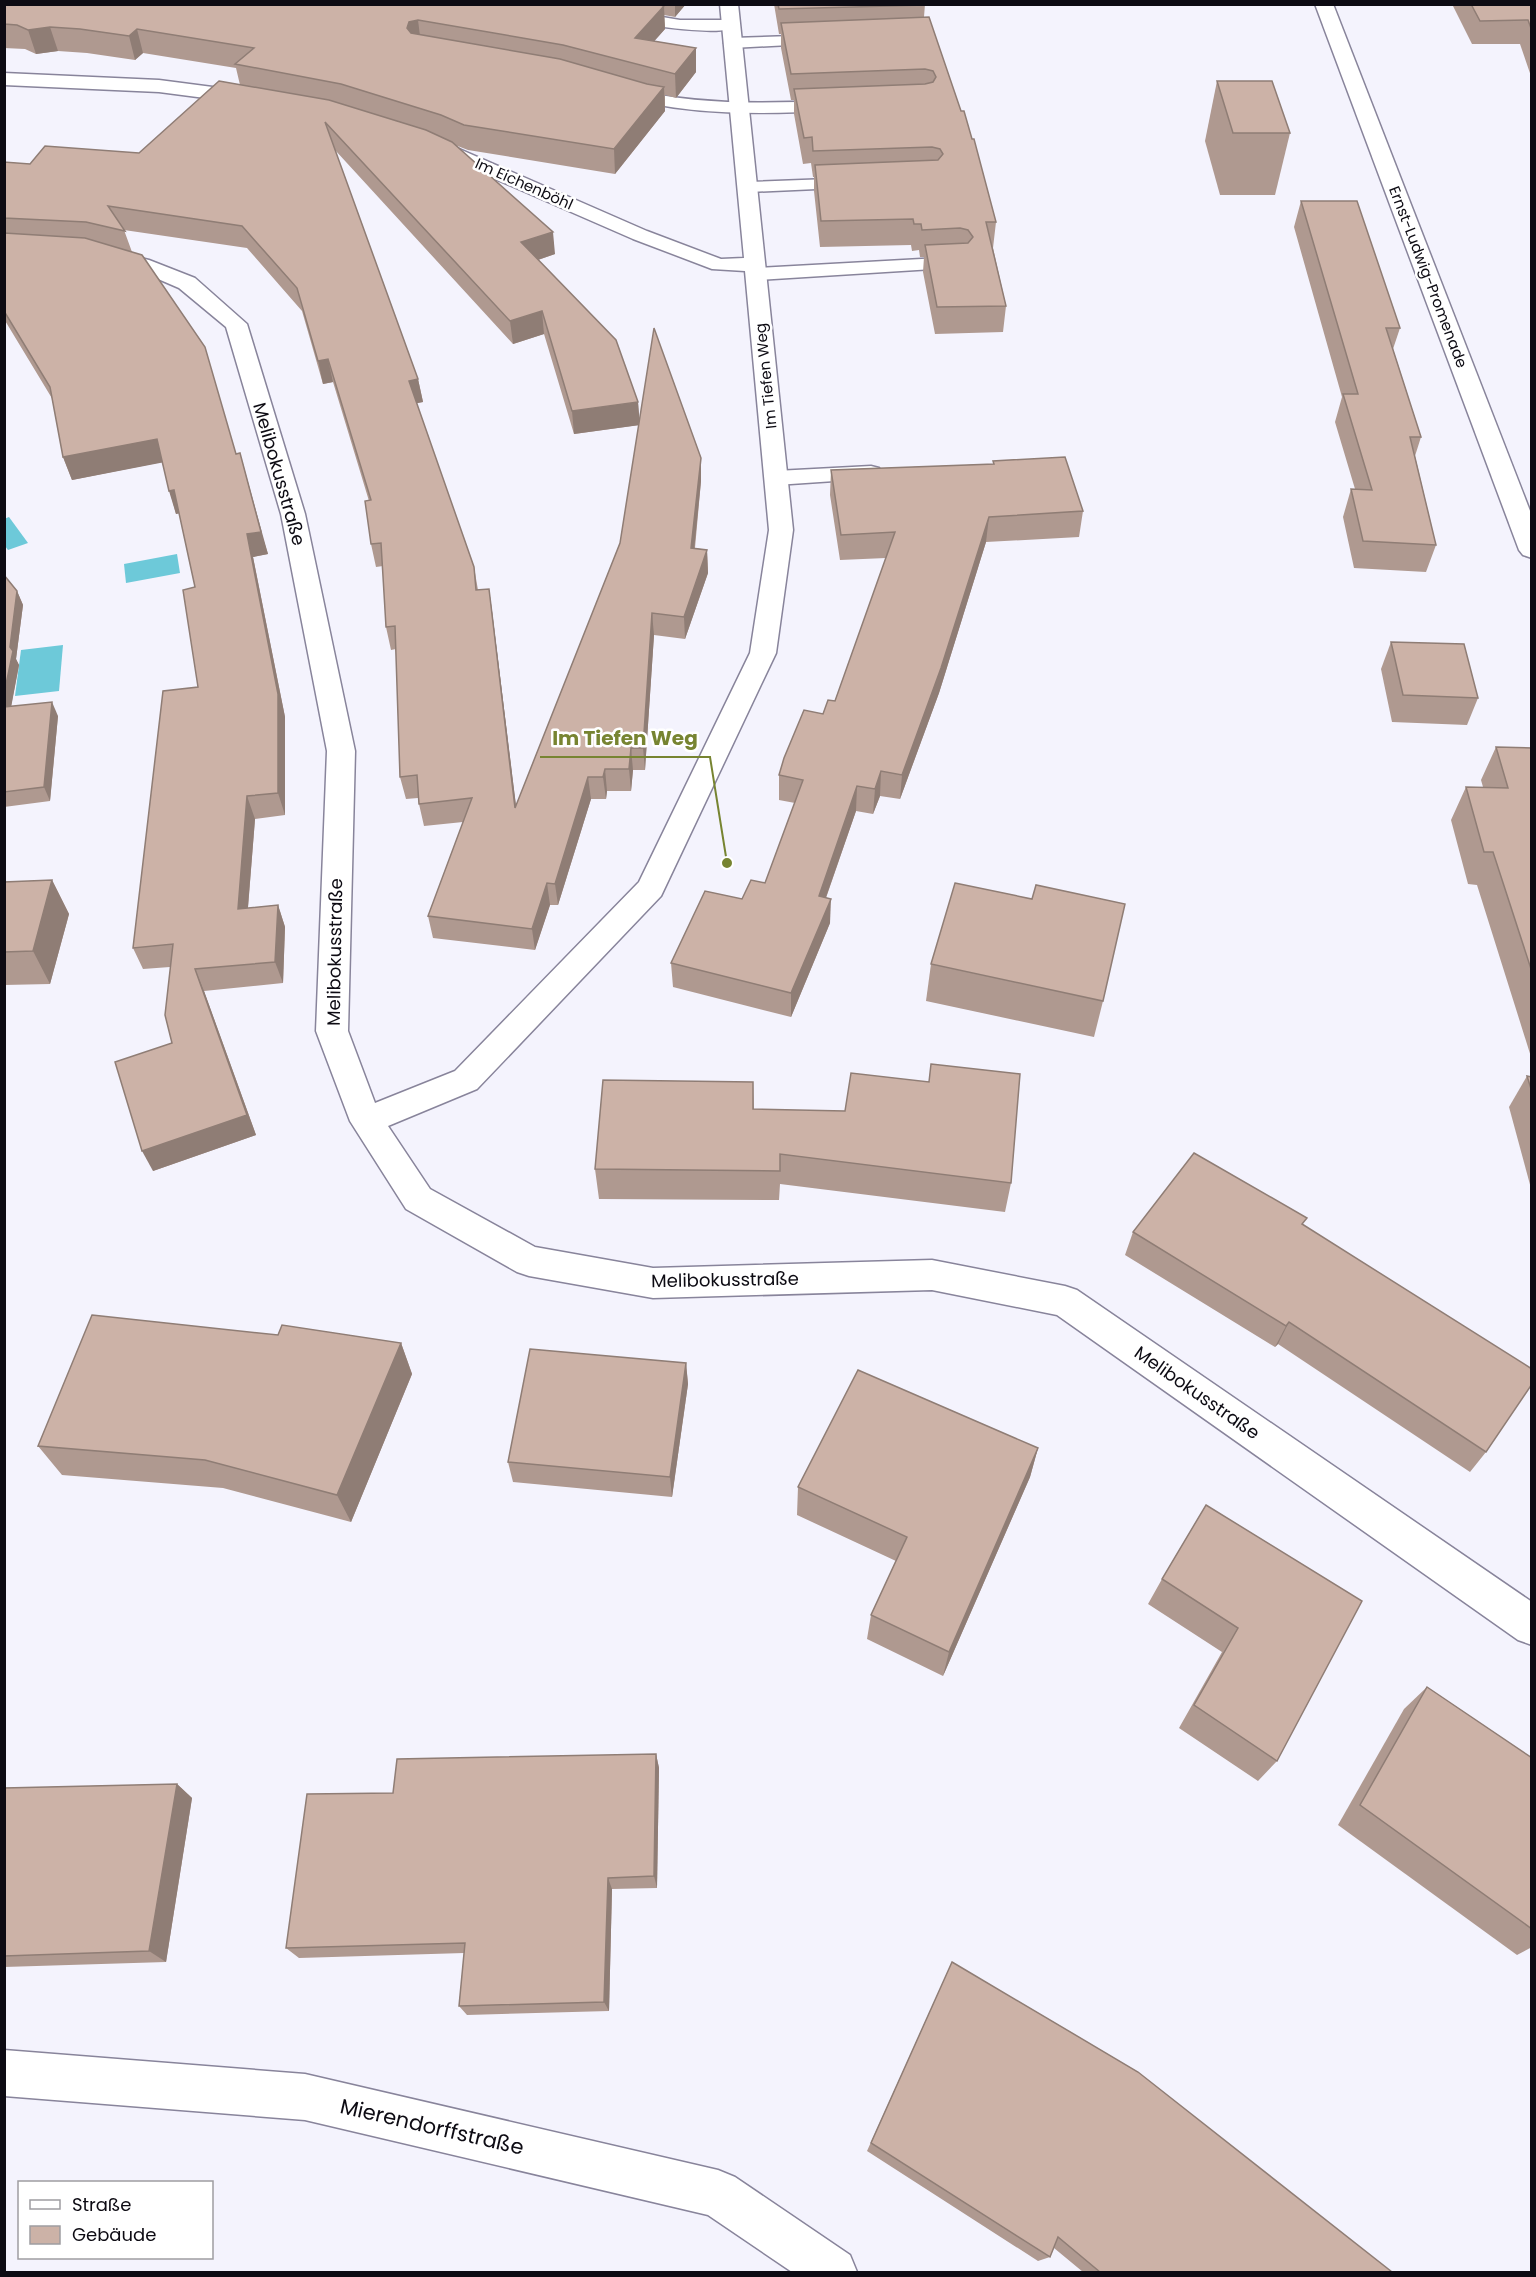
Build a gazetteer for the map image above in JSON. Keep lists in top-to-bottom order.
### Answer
{
  "streets": {
    "street": [
      "Im Eichenböhl",
      "Ernst-Ludwig-Promenade",
      "Im Tiefen Weg",
      "Melibokusstraße",
      "Mierendorffstraße"
    ]
  },
  "crossings": [
    ["Im Eichenböhl", "Im Tiefen Weg"],
    ["Im Tiefen Weg", "Melibokusstraße"]
  ],
  "places": ["Im Tiefen Weg"],
  "legend": ["Straße", "Gebäude"]
}
